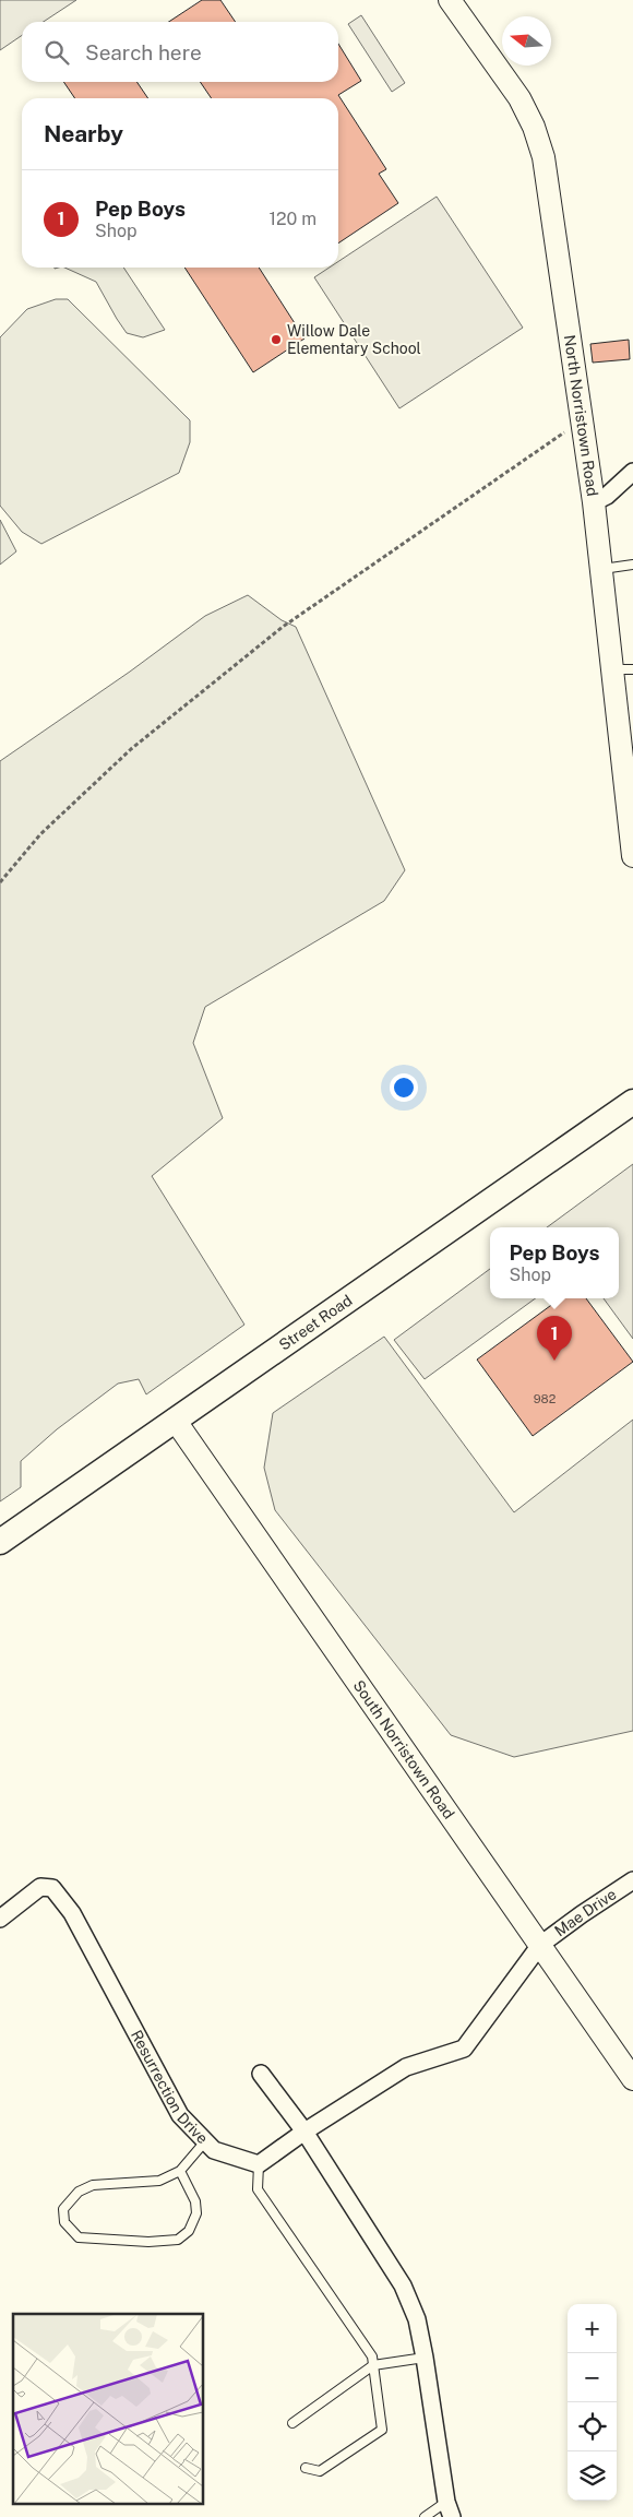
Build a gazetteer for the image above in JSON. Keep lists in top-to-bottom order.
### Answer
{
  "streets": {
    "main road": ["Street Road"],
    "street": [
      "North Norristown Road",
      "South Norristown Road",
      "Mae Drive",
      "Resurrection Drive"
    ]
  },
  "crossings": [
    ["Street Road", "South Norristown Road"],
    ["South Norristown Road", "Mae Drive"]
  ],
  "places": ["Willow Dale Elementary School"],
  "house_numbers": ["982"],
  "north": "left",
  "page": {
    "search": "Search here",
    "heading": "Nearby",
    "list": [
      {
        "mark": "1",
        "name": "Pep Boys",
        "note": "Shop",
        "value": "120 m"
      }
    ],
    "popup": ["Pep Boys", "Shop"],
    "pins": "1",
    "map_buttons": ["+", "−"]
  }
}
